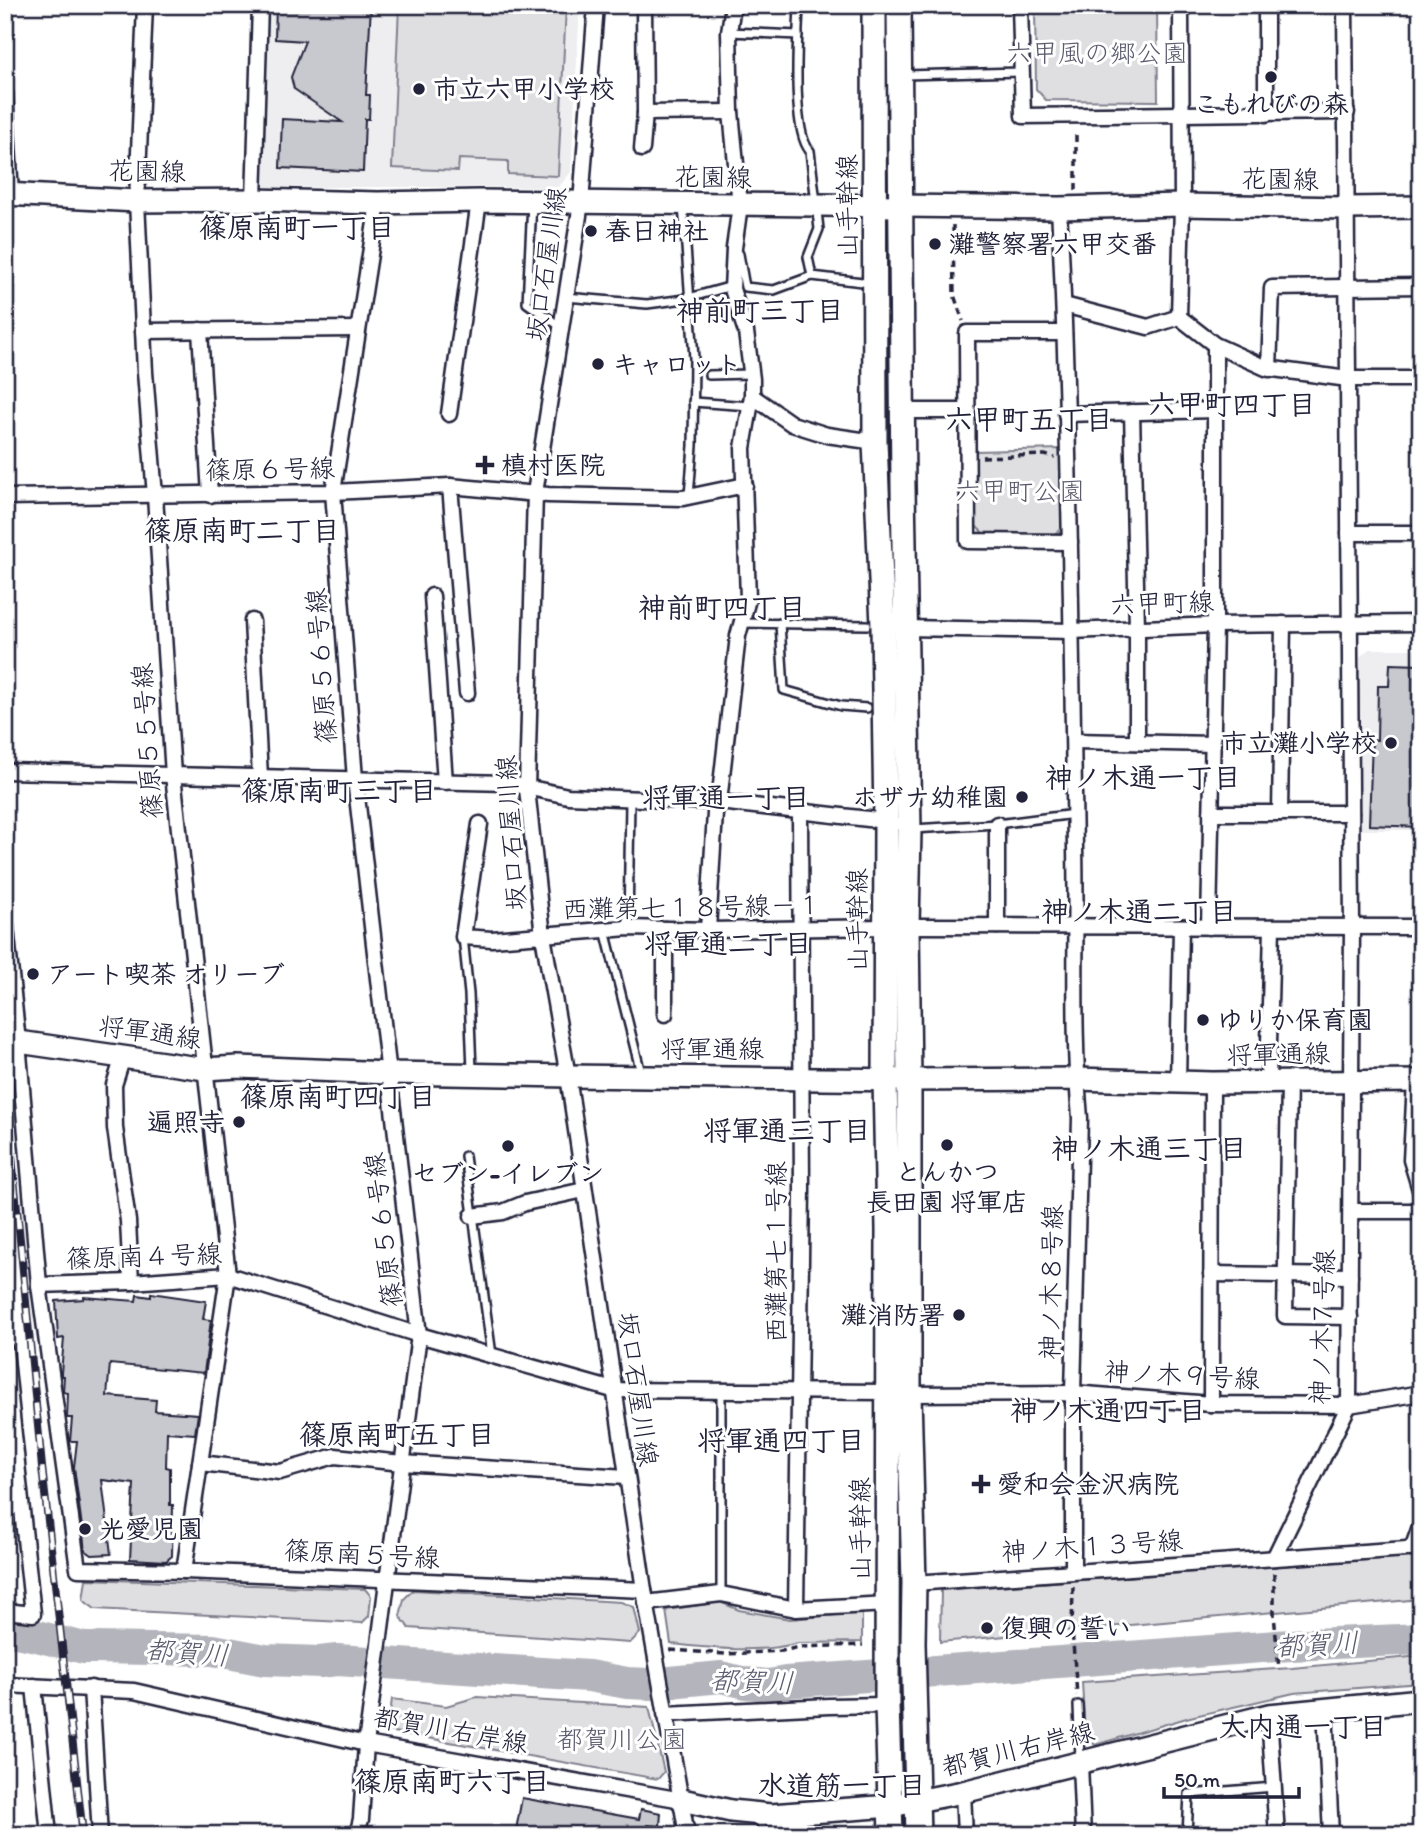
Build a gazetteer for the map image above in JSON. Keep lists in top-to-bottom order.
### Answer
{
  "streets": {
    "main road": ["山手幹線"],
    "street": [
      "花園線",
      "坂口石屋川線",
      "篠原６号線",
      "六甲町線",
      "篠原５６号線",
      "篠原５５号線",
      "西灘第七１８号線－１",
      "将軍通線",
      "西灘第七１号線",
      "篠原南４号線",
      "神ノ木８号線",
      "神ノ木７号線",
      "神ノ木９号線",
      "神ノ木１３号線",
      "篠原南５号線",
      "都賀川右岸線"
    ]
  },
  "crossings": [
    ["花園線", "山手幹線"],
    ["花園線", "坂口石屋川線"],
    ["花園線", "篠原５６号線"],
    ["花園線", "篠原５５号線"],
    ["花園線", "神ノ木８号線"],
    ["花園線", "神ノ木７号線"],
    ["山手幹線", "六甲町線"],
    ["山手幹線", "西灘第七１８号線－１"],
    ["山手幹線", "将軍通線"],
    ["山手幹線", "神ノ木９号線"],
    ["山手幹線", "神ノ木１３号線"],
    ["山手幹線", "篠原南５号線"],
    ["山手幹線", "都賀川右岸線"],
    ["坂口石屋川線", "篠原６号線"],
    ["坂口石屋川線", "西灘第七１８号線－１"],
    ["坂口石屋川線", "将軍通線"],
    ["坂口石屋川線", "篠原南４号線"],
    ["坂口石屋川線", "篠原南５号線"],
    ["篠原６号線", "篠原５６号線"],
    ["篠原６号線", "篠原５５号線"],
    ["六甲町線", "神ノ木８号線"],
    ["六甲町線", "神ノ木７号線"],
    ["篠原５６号線", "将軍通線"],
    ["篠原５６号線", "篠原南４号線"],
    ["篠原５６号線", "篠原南５号線"],
    ["篠原５６号線", "都賀川右岸線"],
    ["篠原５５号線", "将軍通線"],
    ["篠原５５号線", "篠原南４号線"],
    ["篠原５５号線", "篠原南５号線"],
    ["西灘第七１８号線－１", "西灘第七１号線"],
    ["西灘第七１８号線－１", "神ノ木８号線"],
    ["西灘第七１８号線－１", "神ノ木７号線"],
    ["将軍通線", "西灘第七１号線"],
    ["将軍通線", "神ノ木８号線"],
    ["将軍通線", "神ノ木７号線"],
    ["西灘第七１号線", "神ノ木９号線"],
    ["西灘第七１号線", "篠原南５号線"],
    ["篠原南４号線", "神ノ木９号線"],
    ["篠原南４号線", "篠原南５号線"],
    ["神ノ木８号線", "神ノ木９号線"],
    ["神ノ木８号線", "神ノ木１３号線"],
    ["神ノ木７号線", "神ノ木９号線"],
    ["神ノ木７号線", "神ノ木１３号線"]
  ],
  "districts": [
    "篠原南町一丁目",
    "神前町三丁目",
    "六甲町四丁目",
    "六甲町五丁目",
    "篠原南町二丁目",
    "神前町四丁目",
    "神ノ木通一丁目",
    "篠原南町三丁目",
    "将軍通一丁目",
    "神ノ木通二丁目",
    "将軍通二丁目",
    "篠原南町四丁目",
    "将軍通三丁目",
    "神ノ木通三丁目",
    "神ノ木通四丁目",
    "篠原南町五丁目",
    "将軍通四丁目",
    "大内通一丁目",
    "篠原南町六丁目",
    "水道筋一丁目"
  ],
  "water": ["都賀川"],
  "parks": ["六甲風の郷公園", "六甲町公園", "都賀川公園"],
  "places": {
    "other": [
      "こもれびの森",
      "市立六甲小学校",
      "春日神社",
      "灘警察署六甲交番",
      "キャロット",
      "市立灘小学校",
      "ホザナ幼稚園",
      "アート喫茶 オリーブ",
      "ゆりか保育園",
      "遍照寺",
      "とんかつ 長田園 将軍店",
      "セブン-イレブン",
      "灘消防署",
      "光愛児園",
      "復興の誓い"
    ],
    "health": ["槙村医院", "愛和会金沢病院"]
  },
  "scale_bar": "50 m"
}
